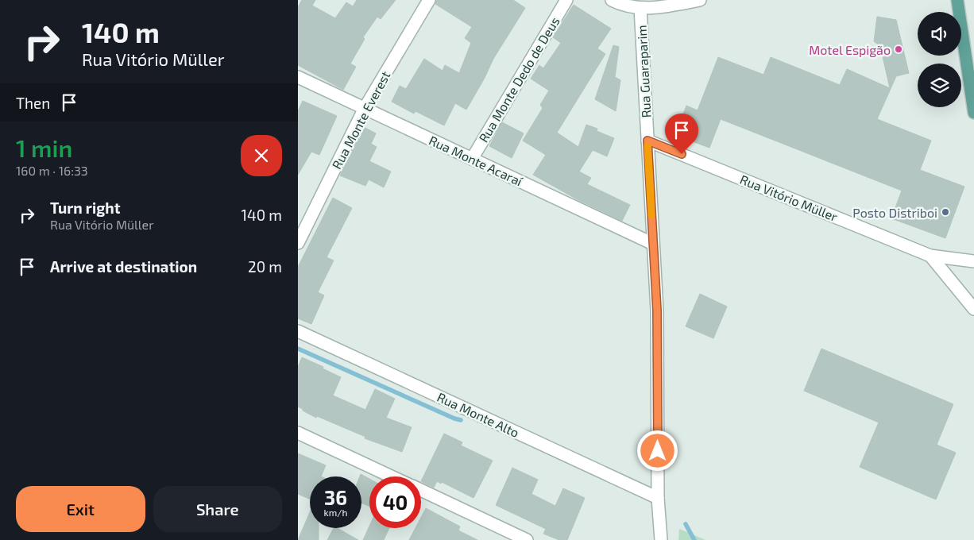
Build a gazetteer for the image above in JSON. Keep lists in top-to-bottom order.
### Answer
{
  "streets": {
    "street": [
      "Rua Guaraparim",
      "Rua Monte Dedo de Deus",
      "Rua Monte Everest",
      "Rua Monte Acaraí",
      "Rua Vitório Müller",
      "Rua Monte Alto"
    ]
  },
  "crossings": [
    ["Rua Guaraparim", "Rua Monte Acaraí"],
    ["Rua Guaraparim", "Rua Vitório Müller"],
    ["Rua Guaraparim", "Rua Monte Alto"],
    ["Rua Monte Dedo de Deus", "Rua Monte Acaraí"],
    ["Rua Monte Everest", "Rua Monte Acaraí"]
  ],
  "places": ["Motel Espigão", "Posto Distriboi"],
  "page": {
    "turn": ["140 m", "Rua Vitório Müller"],
    "then": "Then",
    "heading": ["1 min", "160 m · 16:33"],
    "list": [
      {
        "name": "Turn right",
        "note": "Rua Vitório Müller",
        "value": "140 m"
      },
      {
        "name": "Arrive at destination",
        "value": "20 m"
      }
    ],
    "speed": "36 km/h",
    "limit": "40",
    "buttons": ["Exit", "Share"]
  }
}
